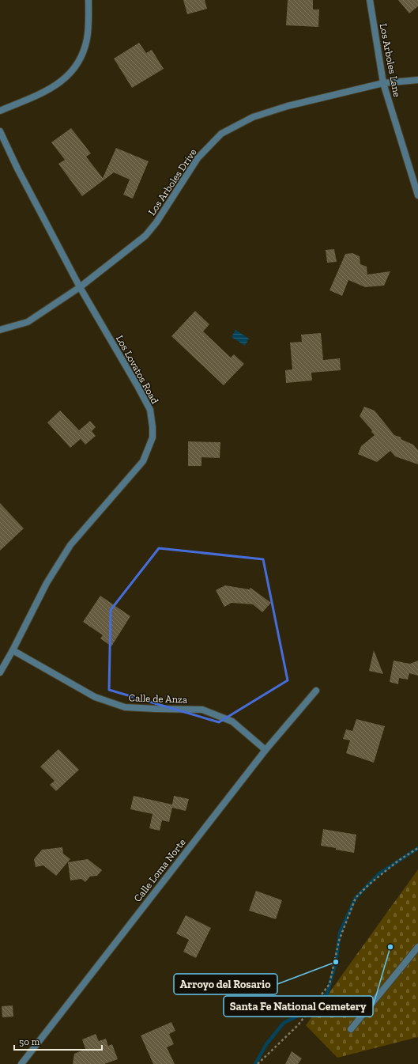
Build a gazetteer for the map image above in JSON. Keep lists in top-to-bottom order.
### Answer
{
  "streets": {
    "street": [
      "Los Arboles Lane",
      "Los Arboles Drive",
      "Los Lovatos Road",
      "Calle de Anza",
      "Calle Loma Norte"
    ]
  },
  "crossings": [
    ["Los Arboles Lane", "Los Arboles Drive"],
    ["Los Arboles Drive", "Los Lovatos Road"],
    ["Los Lovatos Road", "Calle de Anza"],
    ["Calle de Anza", "Calle Loma Norte"]
  ],
  "places": ["Santa Fe National Cemetery", "Arroyo del Rosario"],
  "scale_bar": "50 m"
}
